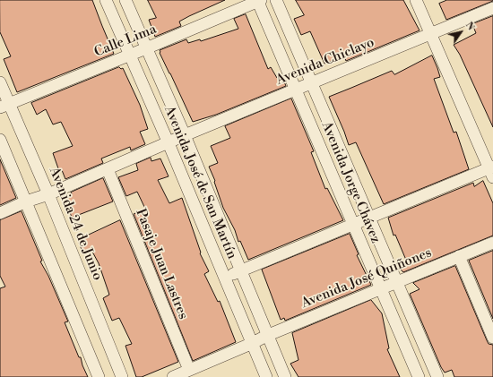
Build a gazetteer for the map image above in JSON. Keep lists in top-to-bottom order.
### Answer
{
  "streets": {
    "street": [
      "Calle Lima",
      "Avenida Chiclayo",
      "Avenida José de San Martín",
      "Avenida Jorge Chávez",
      "Avenida 24 de Junio",
      "Pasaje Juan Lastres",
      "Avenida José Quiñones"
    ]
  },
  "crossings": [
    ["Calle Lima", "Avenida José de San Martín"],
    ["Calle Lima", "Avenida Jorge Chávez"],
    ["Calle Lima", "Avenida 24 de Junio"],
    ["Avenida Chiclayo", "Avenida José de San Martín"],
    ["Avenida Chiclayo", "Avenida Jorge Chávez"],
    ["Avenida Chiclayo", "Avenida 24 de Junio"],
    ["Avenida Chiclayo", "Pasaje Juan Lastres"],
    ["Avenida José de San Martín", "Avenida José Quiñones"],
    ["Avenida Jorge Chávez", "Avenida José Quiñones"],
    ["Pasaje Juan Lastres", "Avenida José Quiñones"]
  ],
  "north": "top right"
}
